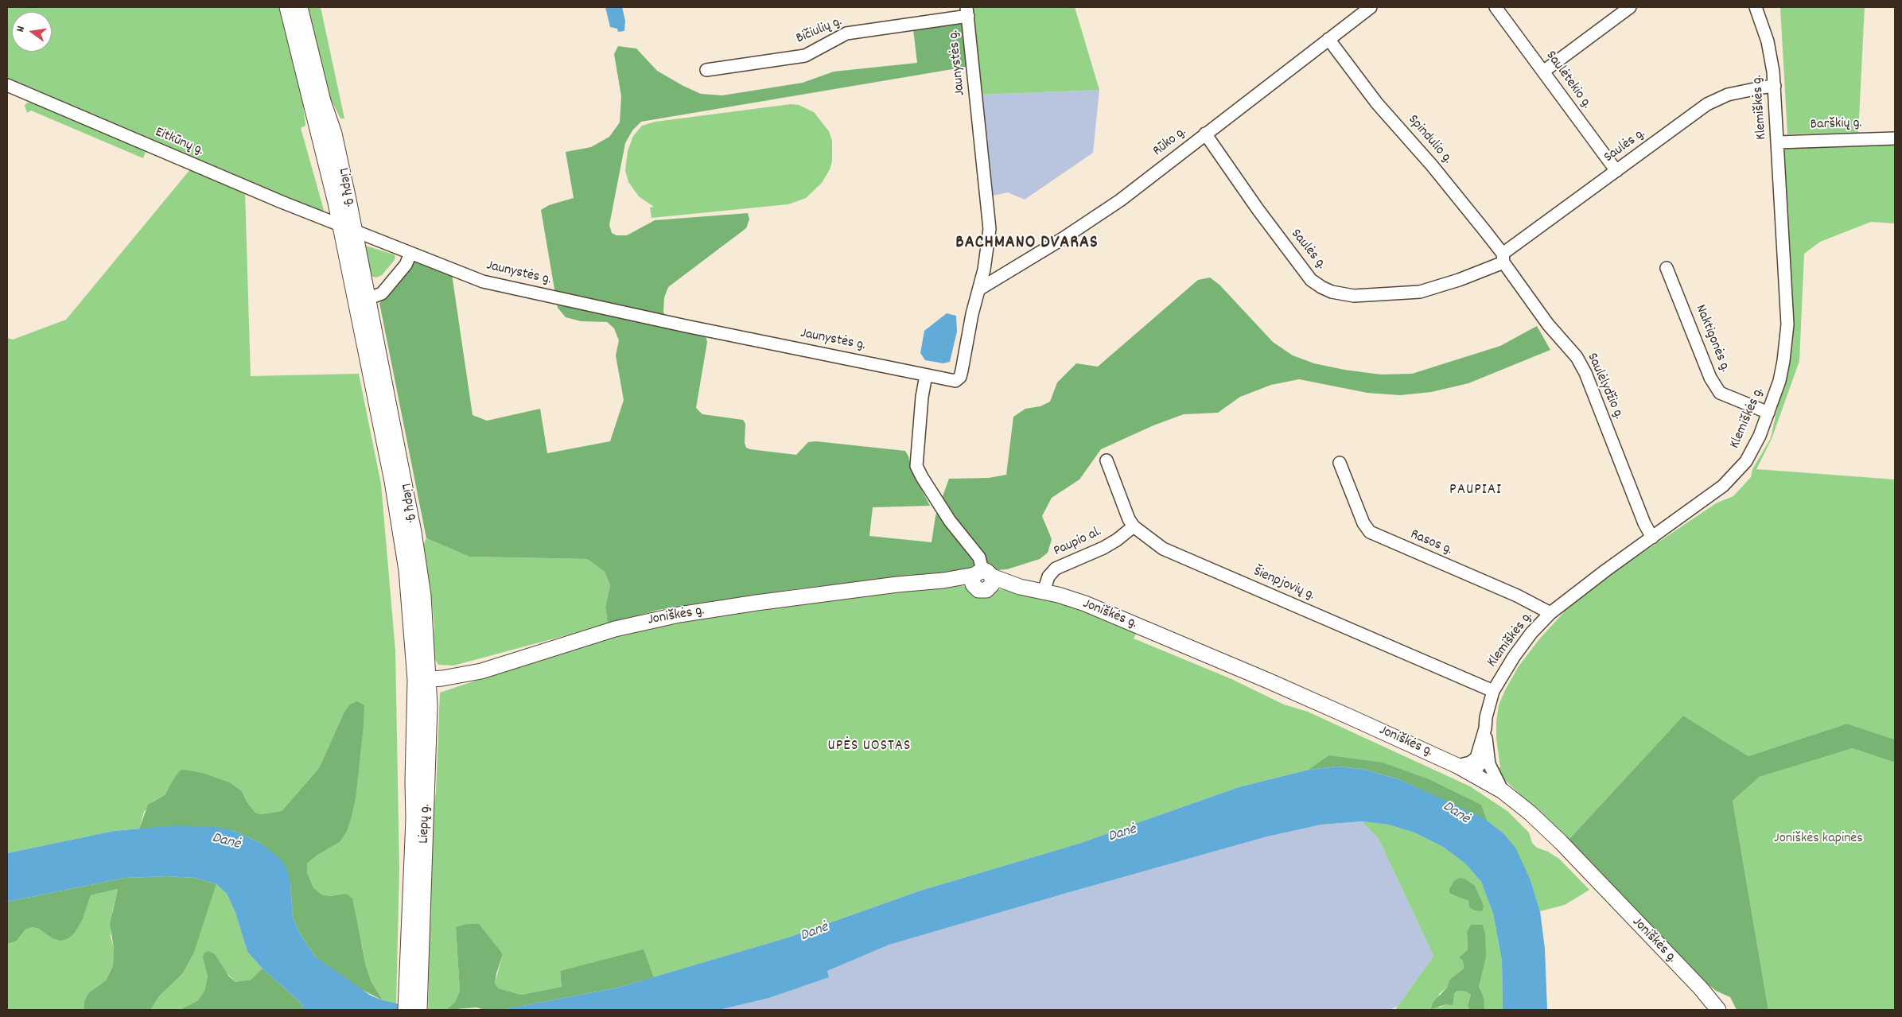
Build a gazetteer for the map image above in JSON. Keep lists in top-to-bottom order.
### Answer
{
  "streets": {
    "main road": ["Liepų g.", "Joniškės g."],
    "street": [
      "Bičiulių g.",
      "Jaunystės g.",
      "Saulėtekio g.",
      "Klemiškės g.",
      "Barškių g.",
      "Spindulio g.",
      "Eitkūnų g.",
      "Rūko g.",
      "Saulės g.",
      "Naktigonės g.",
      "Saulėlydžio g.",
      "Paupio al.",
      "Rasos g.",
      "Šienpjovių g."
    ]
  },
  "crossings": [
    ["Bičiulių g.", "Jaunystės g."],
    ["Jaunystės g.", "Eitkūnų g."],
    ["Jaunystės g.", "Rūko g."],
    ["Jaunystės g.", "Liepų g."],
    ["Saulėtekio g.", "Saulės g."],
    ["Klemiškės g.", "Barškių g."],
    ["Klemiškės g.", "Saulės g."],
    ["Klemiškės g.", "Naktigonės g."],
    ["Klemiškės g.", "Saulėlydžio g."],
    ["Klemiškės g.", "Rasos g."],
    ["Klemiškės g.", "Šienpjovių g."],
    ["Klemiškės g.", "Joniškės g."],
    ["Spindulio g.", "Rūko g."],
    ["Spindulio g.", "Saulės g."],
    ["Spindulio g.", "Saulėlydžio g."],
    ["Eitkūnų g.", "Liepų g."],
    ["Rūko g.", "Saulės g."],
    ["Saulės g.", "Saulėlydžio g."],
    ["Liepų g.", "Joniškės g."],
    ["Paupio al.", "Šienpjovių g."],
    ["Paupio al.", "Joniškės g."]
  ],
  "districts": ["BACHMANO DVARAS", "PAUPIAI", "UPĖS UOSTAS"],
  "water": ["Danė"],
  "parks": ["Joniškės kapinės"],
  "north": "left"
}
